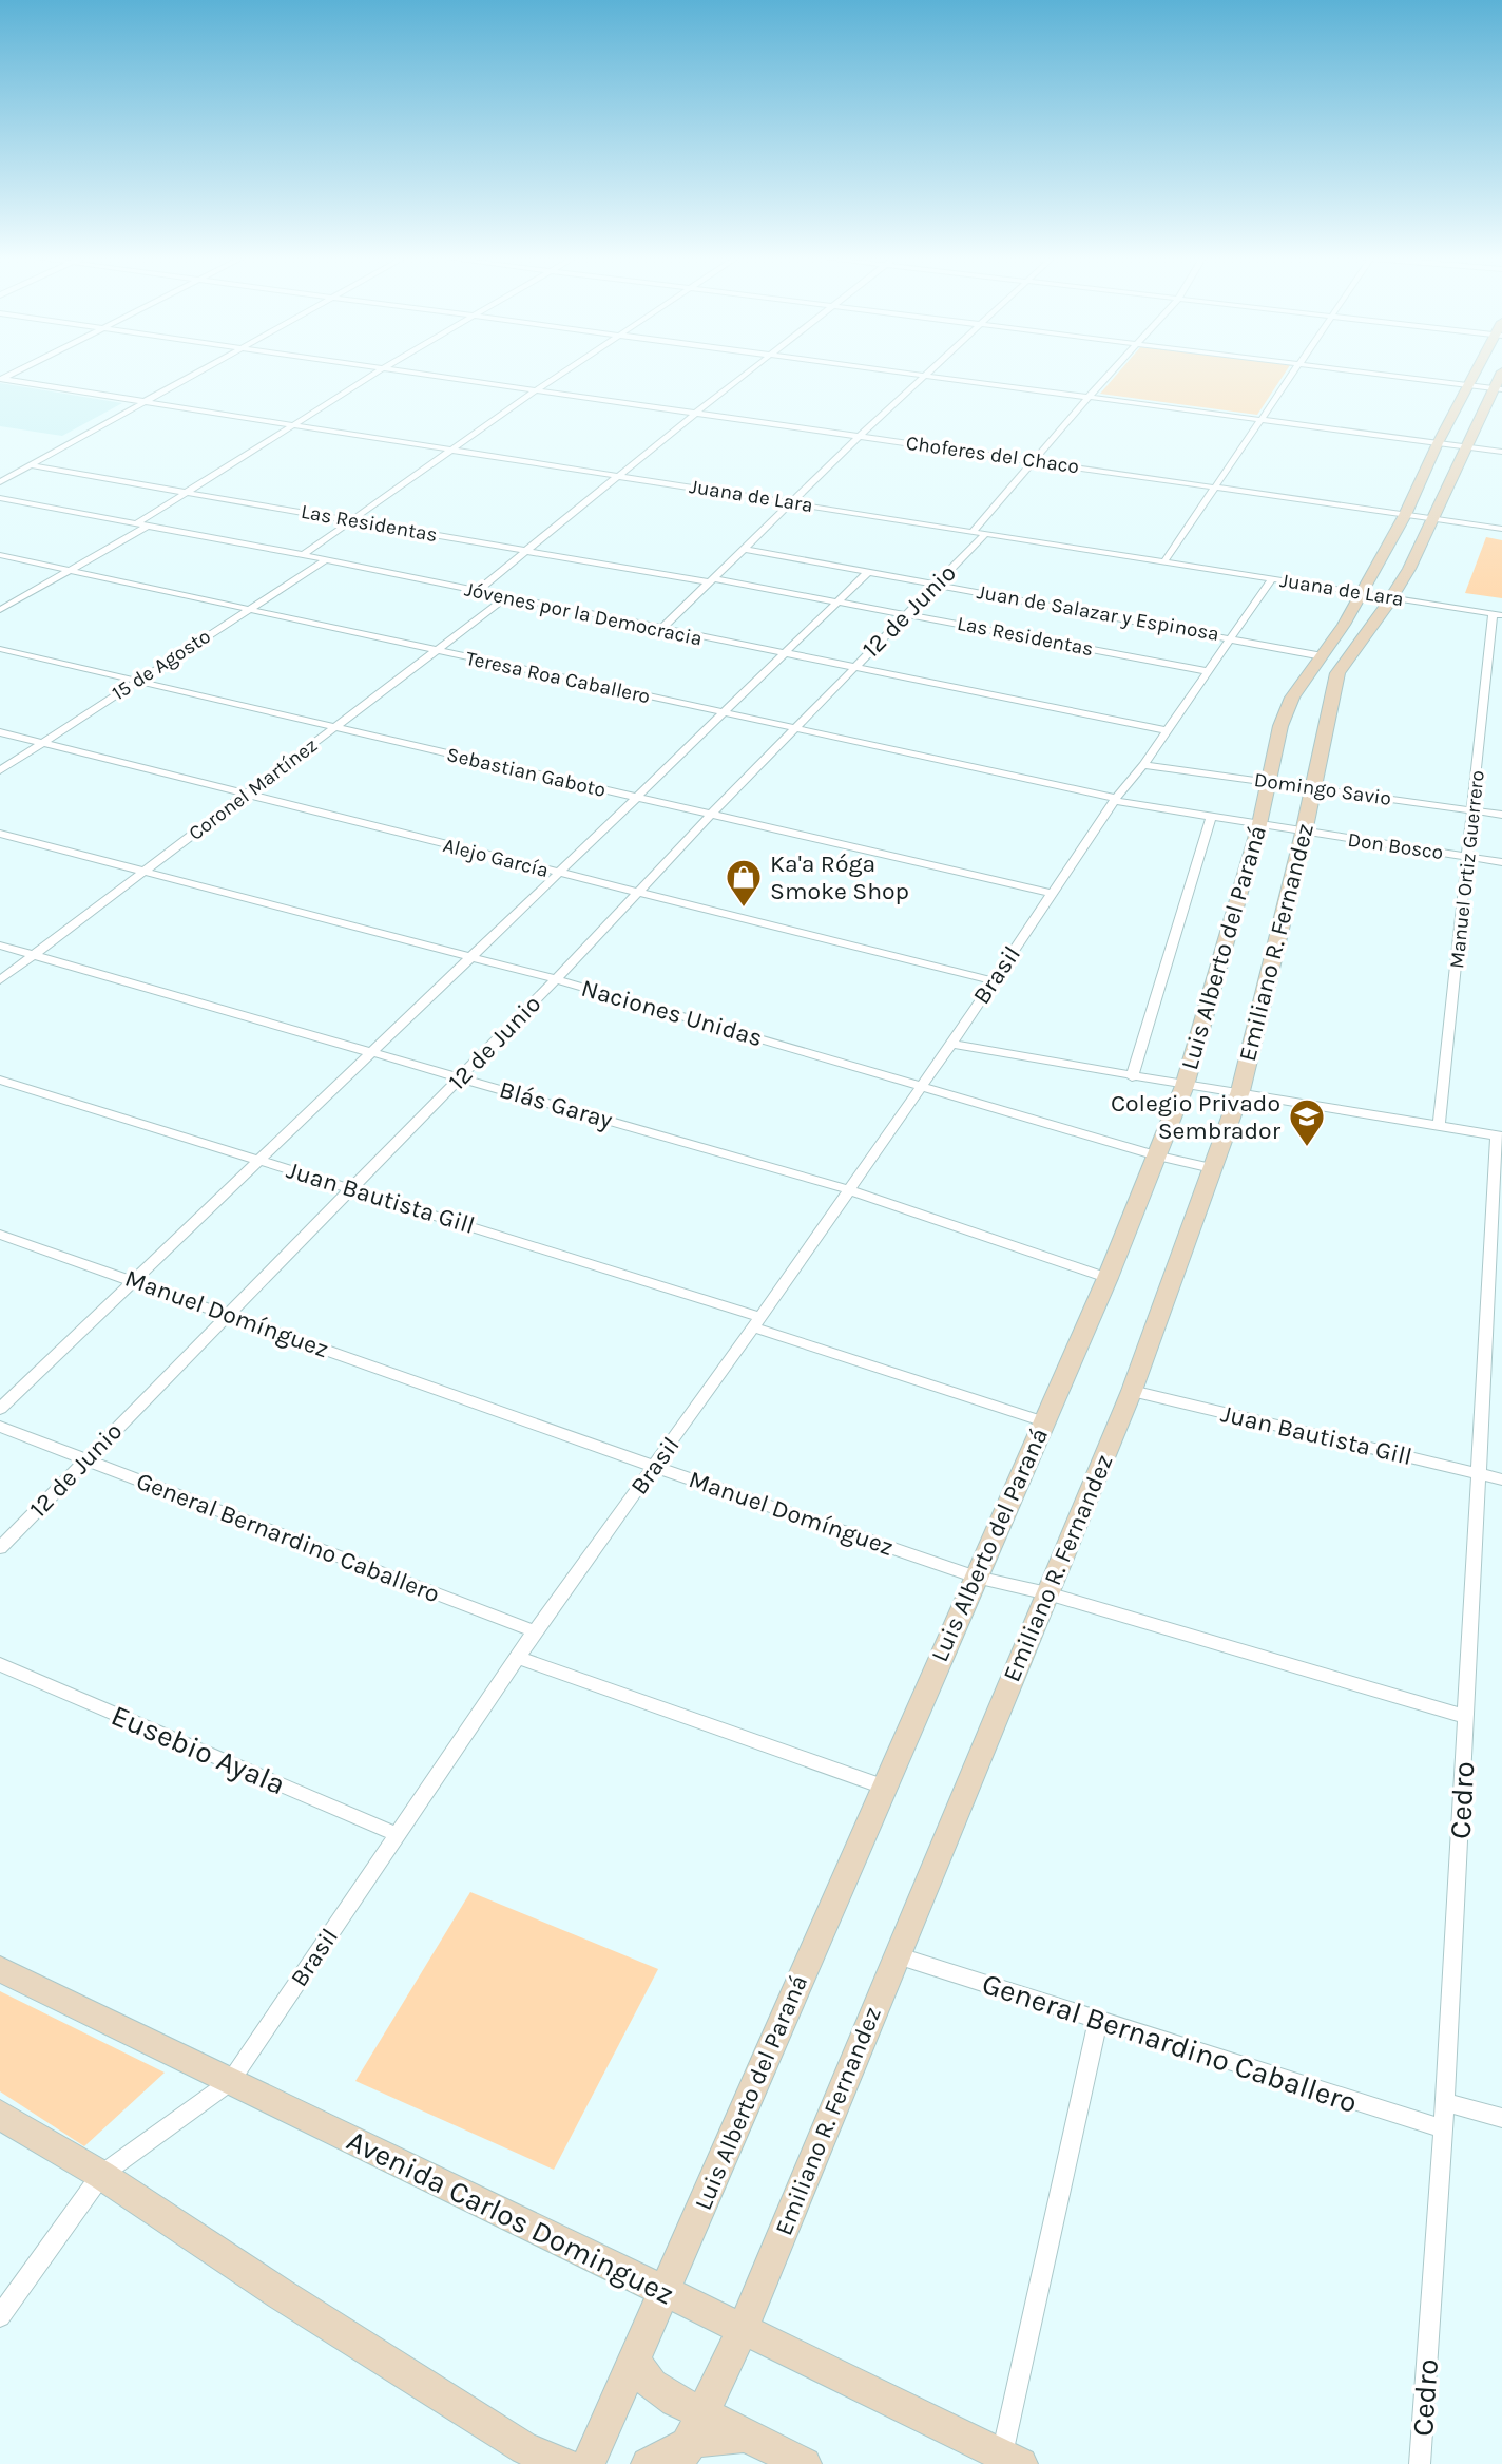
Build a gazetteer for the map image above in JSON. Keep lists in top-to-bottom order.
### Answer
{
  "streets": {
    "main road": ["Emiliano R. Fernandez", "Luis Alberto del Paraná", "Avenida Carlos Dominguez"],
    "street": [
      "Choferes del Chaco",
      "Juana de Lara",
      "Las Residentas",
      "12 de Junio",
      "Juan de Salazar y Espinosa",
      "Jóvenes por la Democracia",
      "15 de Agosto",
      "Teresa Roa Caballero",
      "Sebastian Gaboto",
      "Coronel Martínez",
      "Domingo Savio",
      "Don Bosco",
      "Alejo García",
      "Manuel Ortiz Guerrero",
      "Brasil",
      "Naciones Unidas",
      "Blás Garay",
      "Juan Bautista Gill",
      "Manuel Domínguez",
      "General Bernardino Caballero",
      "Eusebio Ayala",
      "Cedro"
    ]
  },
  "crossings": [
    ["Choferes del Chaco", "Emiliano R. Fernandez"],
    ["Choferes del Chaco", "Luis Alberto del Paraná"],
    ["Juana de Lara", "12 de Junio"],
    ["Juana de Lara", "Manuel Ortiz Guerrero"],
    ["Juana de Lara", "Emiliano R. Fernandez"],
    ["Juana de Lara", "Luis Alberto del Paraná"],
    ["Juana de Lara", "Brasil"],
    ["Las Residentas", "12 de Junio"],
    ["Las Residentas", "Brasil"],
    ["12 de Junio", "Juan de Salazar y Espinosa"],
    ["12 de Junio", "Jóvenes por la Democracia"],
    ["12 de Junio", "Teresa Roa Caballero"],
    ["12 de Junio", "Sebastian Gaboto"],
    ["12 de Junio", "Alejo García"],
    ["12 de Junio", "Naciones Unidas"],
    ["12 de Junio", "Blás Garay"],
    ["12 de Junio", "Juan Bautista Gill"],
    ["12 de Junio", "Manuel Domínguez"],
    ["12 de Junio", "General Bernardino Caballero"],
    ["Juan de Salazar y Espinosa", "Luis Alberto del Paraná"],
    ["Juan de Salazar y Espinosa", "Brasil"],
    ["Jóvenes por la Democracia", "15 de Agosto"],
    ["Jóvenes por la Democracia", "Coronel Martínez"],
    ["Jóvenes por la Democracia", "Brasil"],
    ["15 de Agosto", "Teresa Roa Caballero"],
    ["15 de Agosto", "Sebastian Gaboto"],
    ["15 de Agosto", "Alejo García"],
    ["Teresa Roa Caballero", "Coronel Martínez"],
    ["Teresa Roa Caballero", "Don Bosco"],
    ["Teresa Roa Caballero", "Brasil"],
    ["Sebastian Gaboto", "Coronel Martínez"],
    ["Sebastian Gaboto", "Brasil"],
    ["Coronel Martínez", "Alejo García"],
    ["Coronel Martínez", "Naciones Unidas"],
    ["Coronel Martínez", "Blás Garay"],
    ["Domingo Savio", "Manuel Ortiz Guerrero"],
    ["Domingo Savio", "Emiliano R. Fernandez"],
    ["Domingo Savio", "Luis Alberto del Paraná"],
    ["Domingo Savio", "Brasil"],
    ["Don Bosco", "Manuel Ortiz Guerrero"],
    ["Don Bosco", "Emiliano R. Fernandez"],
    ["Don Bosco", "Luis Alberto del Paraná"],
    ["Don Bosco", "Brasil"],
    ["Alejo García", "Brasil"],
    ["Emiliano R. Fernandez", "Naciones Unidas"],
    ["Emiliano R. Fernandez", "Juan Bautista Gill"],
    ["Emiliano R. Fernandez", "Manuel Domínguez"],
    ["Emiliano R. Fernandez", "General Bernardino Caballero"],
    ["Emiliano R. Fernandez", "Avenida Carlos Dominguez"],
    ["Luis Alberto del Paraná", "Naciones Unidas"],
    ["Luis Alberto del Paraná", "Blás Garay"],
    ["Luis Alberto del Paraná", "Juan Bautista Gill"],
    ["Luis Alberto del Paraná", "Manuel Domínguez"],
    ["Luis Alberto del Paraná", "Avenida Carlos Dominguez"],
    ["Brasil", "Naciones Unidas"],
    ["Brasil", "Blás Garay"],
    ["Brasil", "Juan Bautista Gill"],
    ["Brasil", "Manuel Domínguez"],
    ["Brasil", "General Bernardino Caballero"],
    ["Brasil", "Eusebio Ayala"],
    ["Brasil", "Avenida Carlos Dominguez"],
    ["Juan Bautista Gill", "Cedro"],
    ["Manuel Domínguez", "Cedro"],
    ["General Bernardino Caballero", "Cedro"]
  ],
  "places": {
    "shop": ["Ka'a Róga Smoke Shop"],
    "school or university": ["Colegio Privado Sembrador"]
  }
}
